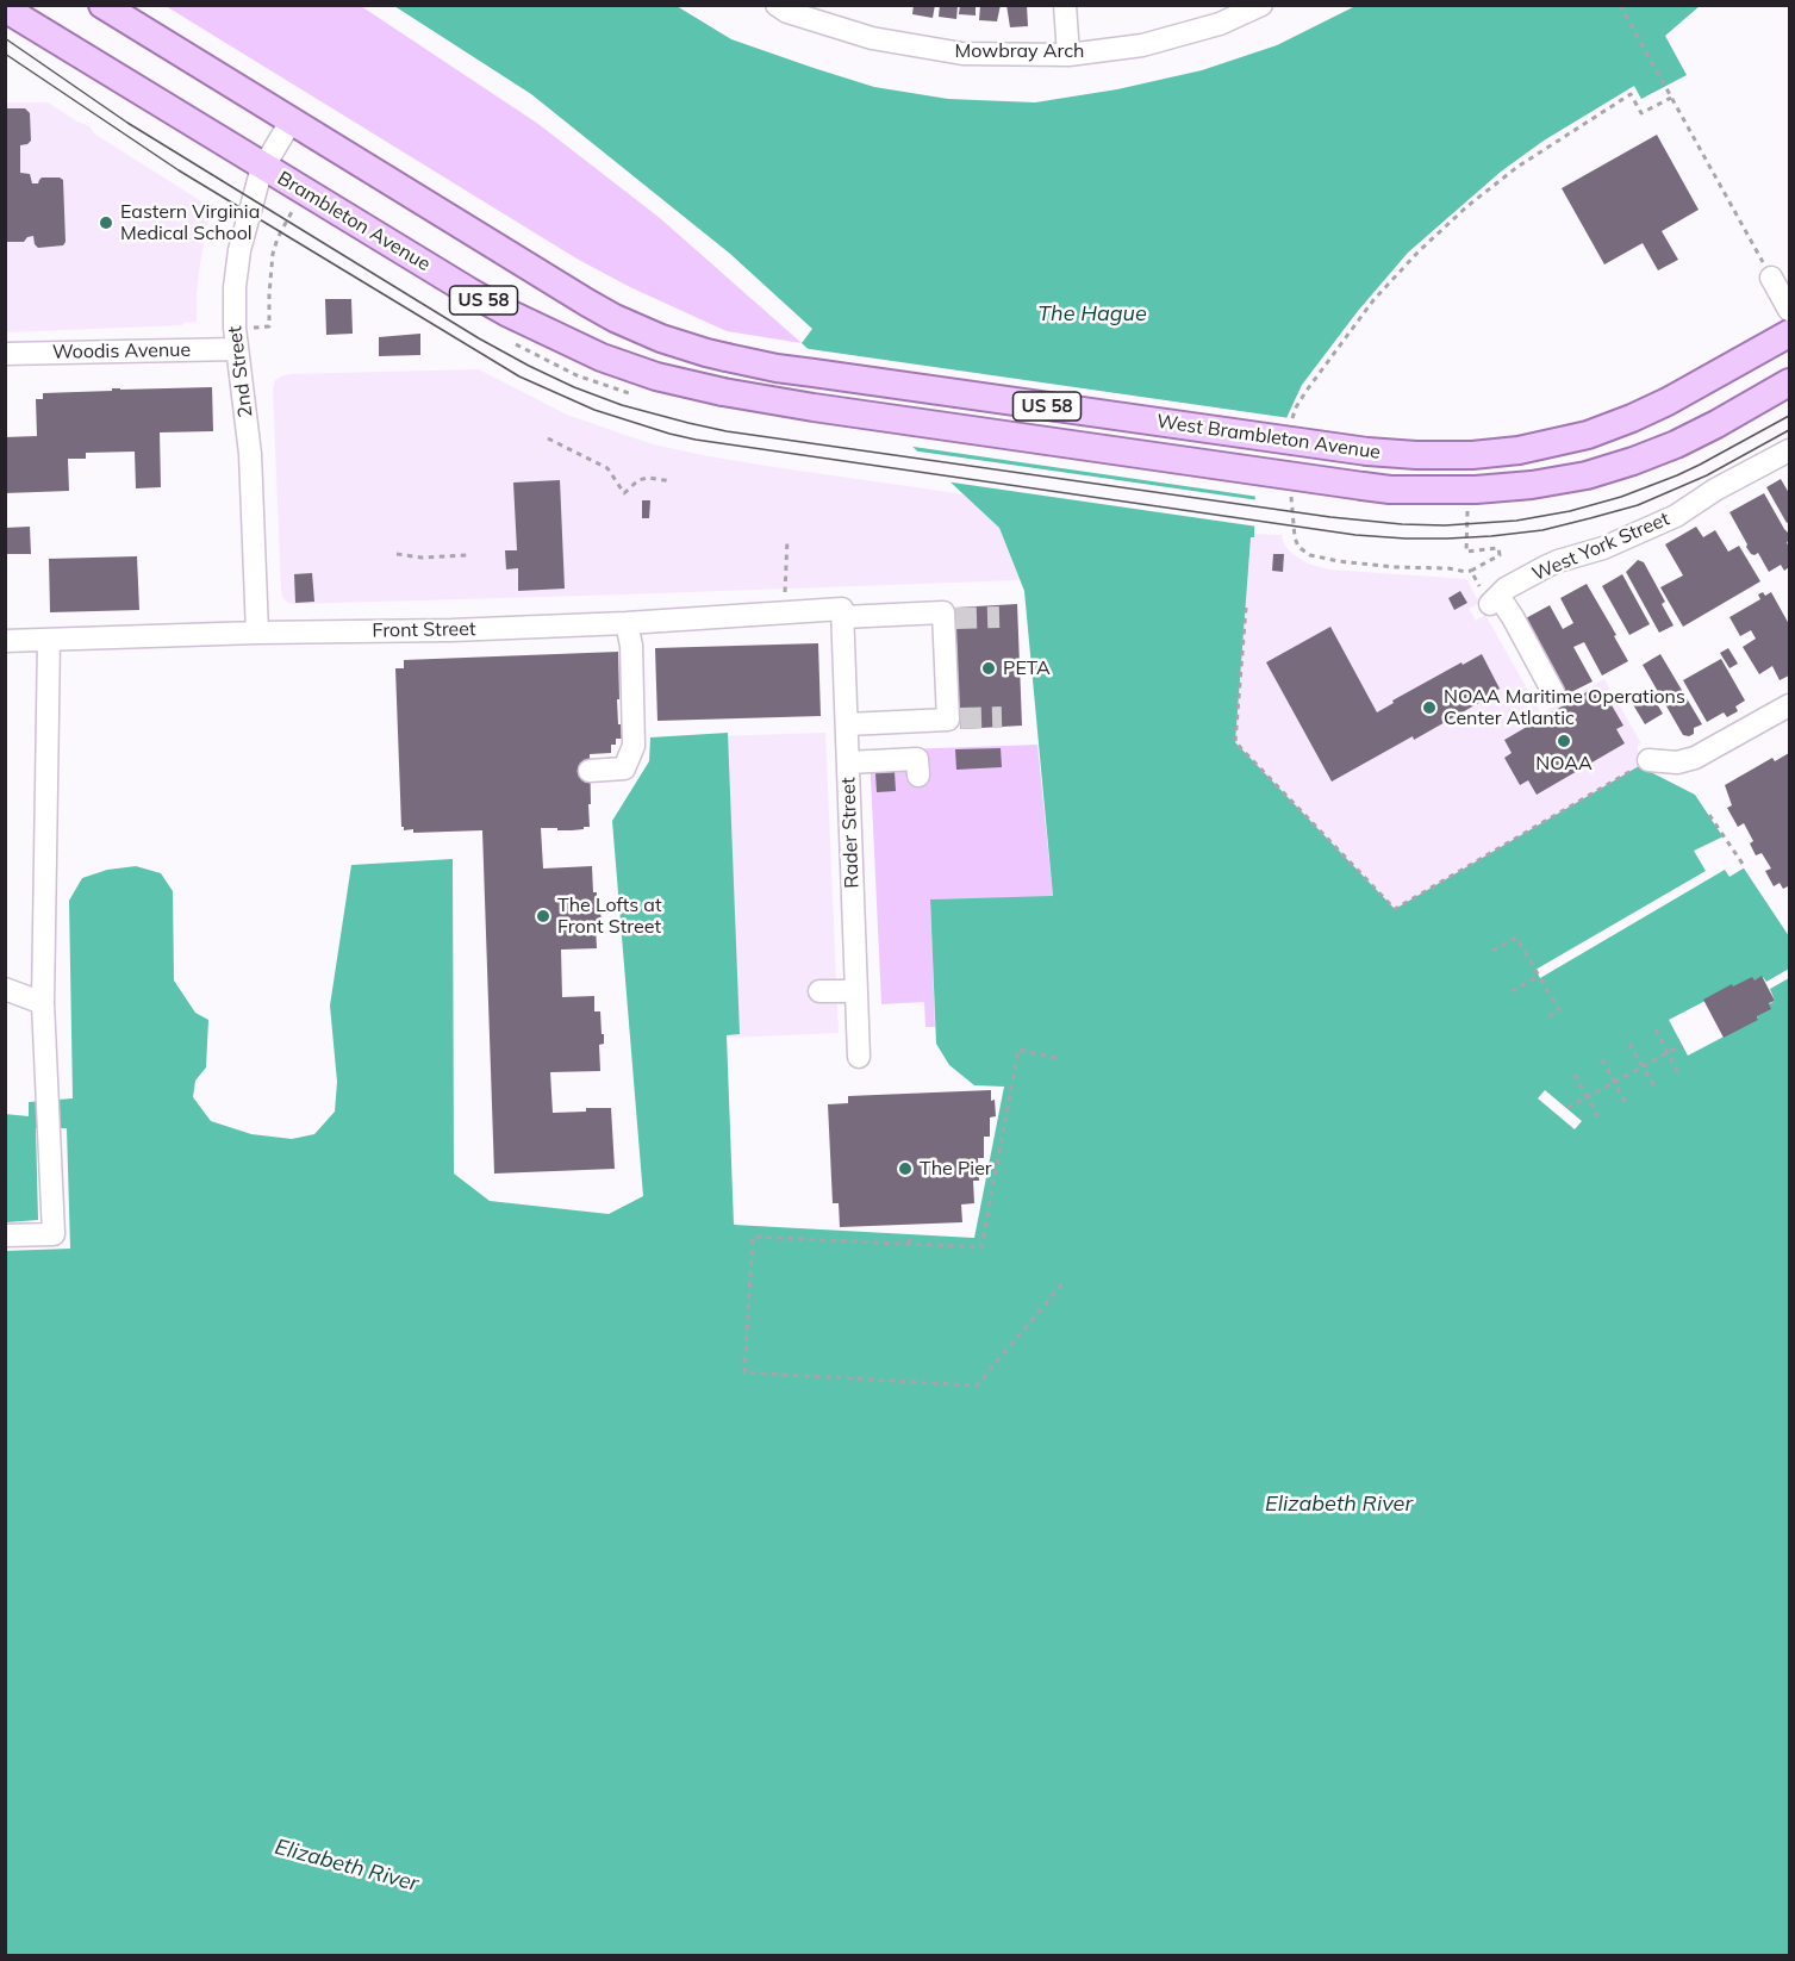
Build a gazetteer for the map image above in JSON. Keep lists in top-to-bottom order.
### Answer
{
  "streets": {
    "main road": ["Brambleton Avenue", "US 58", "West Brambleton Avenue"],
    "street": [
      "Mowbray Arch",
      "Woodis Avenue",
      "2nd Street",
      "West York Street",
      "Front Street",
      "Rader Street"
    ]
  },
  "crossings": [
    ["Brambleton Avenue", "2nd Street"],
    ["Brambleton Avenue", "West Brambleton Avenue"],
    ["US 58", "2nd Street"],
    ["US 58", "West Brambleton Avenue"],
    ["Woodis Avenue", "2nd Street"],
    ["2nd Street", "West Brambleton Avenue"],
    ["2nd Street", "Front Street"],
    ["Front Street", "Rader Street"]
  ],
  "water": ["The Hague", "Elizabeth River"],
  "places": [
    "Eastern Virginia Medical School",
    "PETA",
    "NOAA Maritime Operations Center Atlantic",
    "NOAA",
    "The Lofts at Front Street",
    "The Pier"
  ]
}
